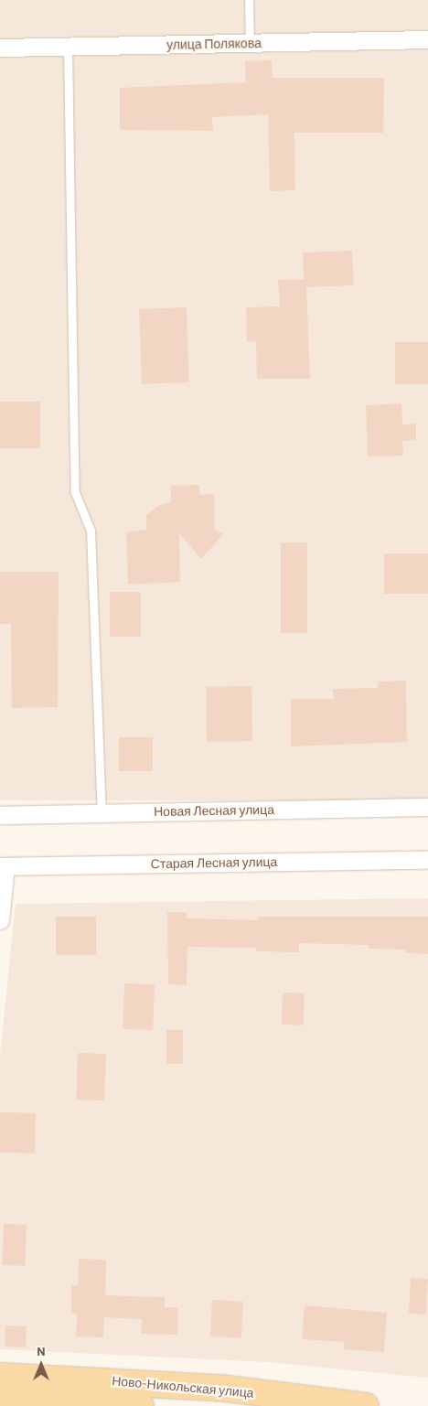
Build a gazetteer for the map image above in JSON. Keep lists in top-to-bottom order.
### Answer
{
  "streets": {
    "main road": ["Ново-Никольская улица"],
    "street": ["улица Полякова", "Новая Лесная улица", "Старая Лесная улица"]
  },
  "north": "top"
}
